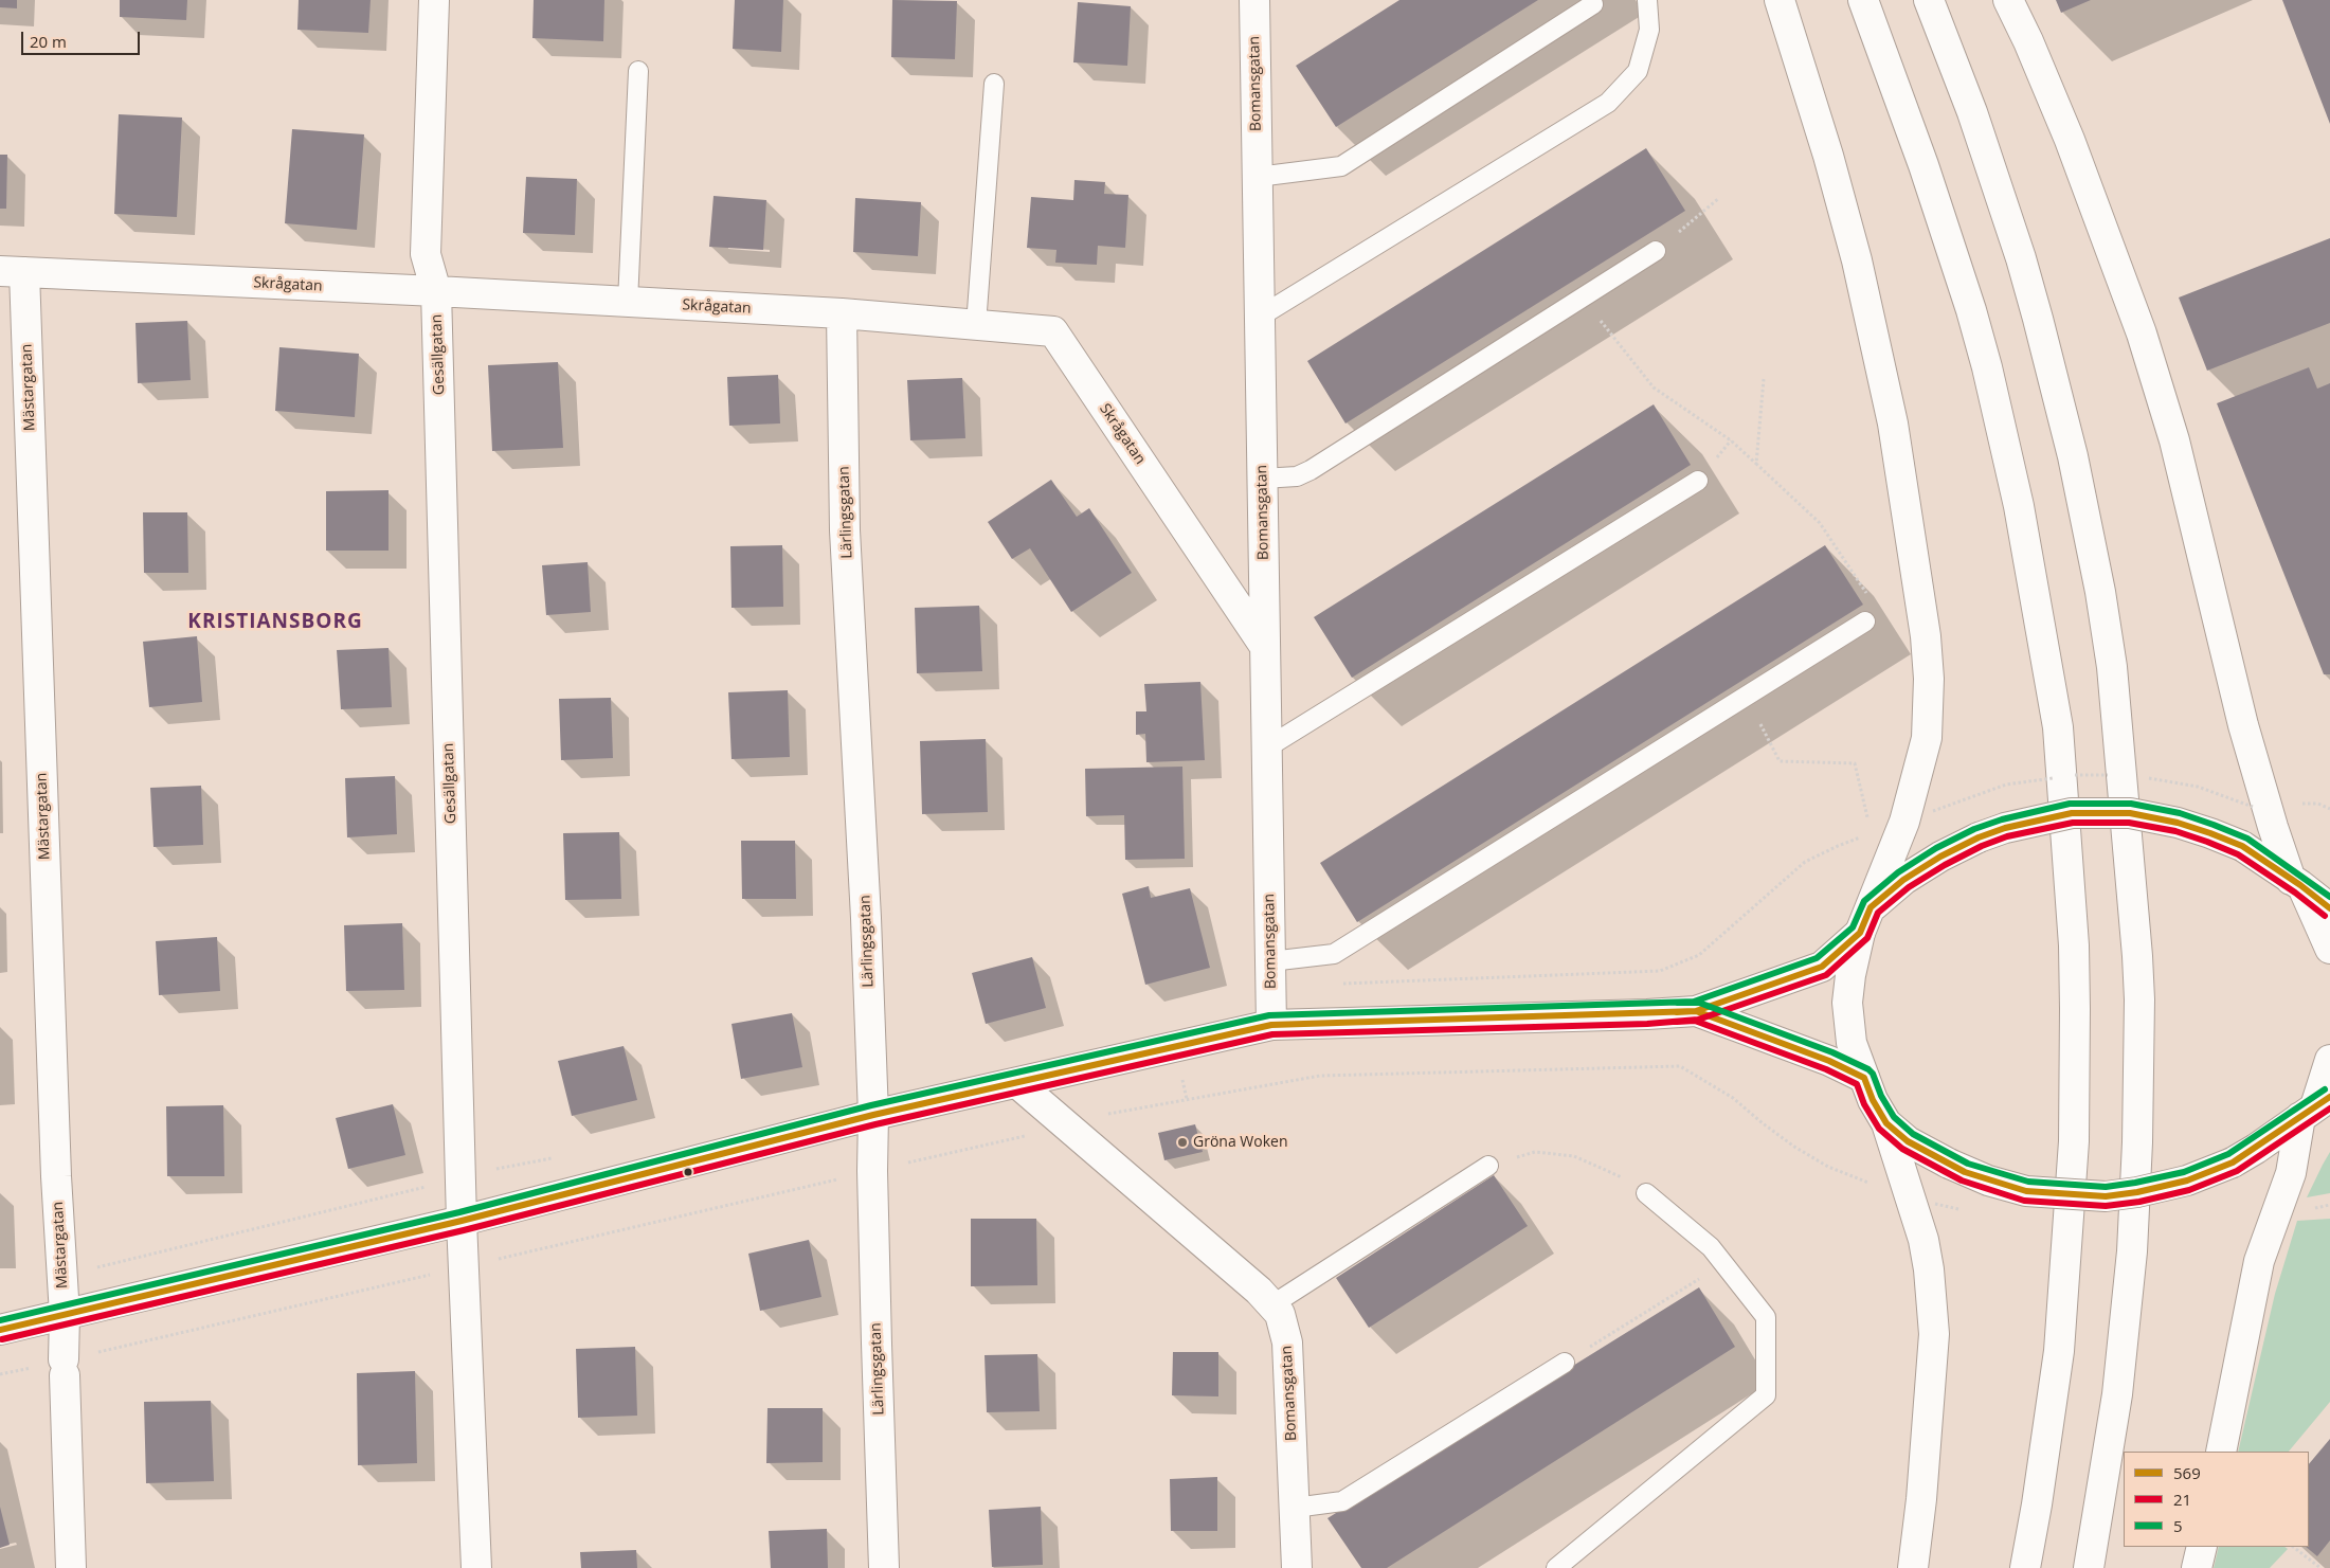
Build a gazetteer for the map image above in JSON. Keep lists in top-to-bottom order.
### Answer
{
  "streets": {
    "main road": [
      "Bomansgatan",
      "Skrågatan",
      "Gesällgatan",
      "Mästargatan",
      "Lärlingsgatan"
    ]
  },
  "crossings": [
    ["Bomansgatan", "Skrågatan"],
    ["Skrågatan", "Gesällgatan"],
    ["Skrågatan", "Mästargatan"],
    ["Skrågatan", "Lärlingsgatan"]
  ],
  "districts": ["KRISTIANSBORG"],
  "places": ["Gröna Woken"],
  "lines": ["transit line 5", "transit line 569", "transit line 21"],
  "legend": ["569", "21", "5"],
  "scale_bar": "20 m"
}
